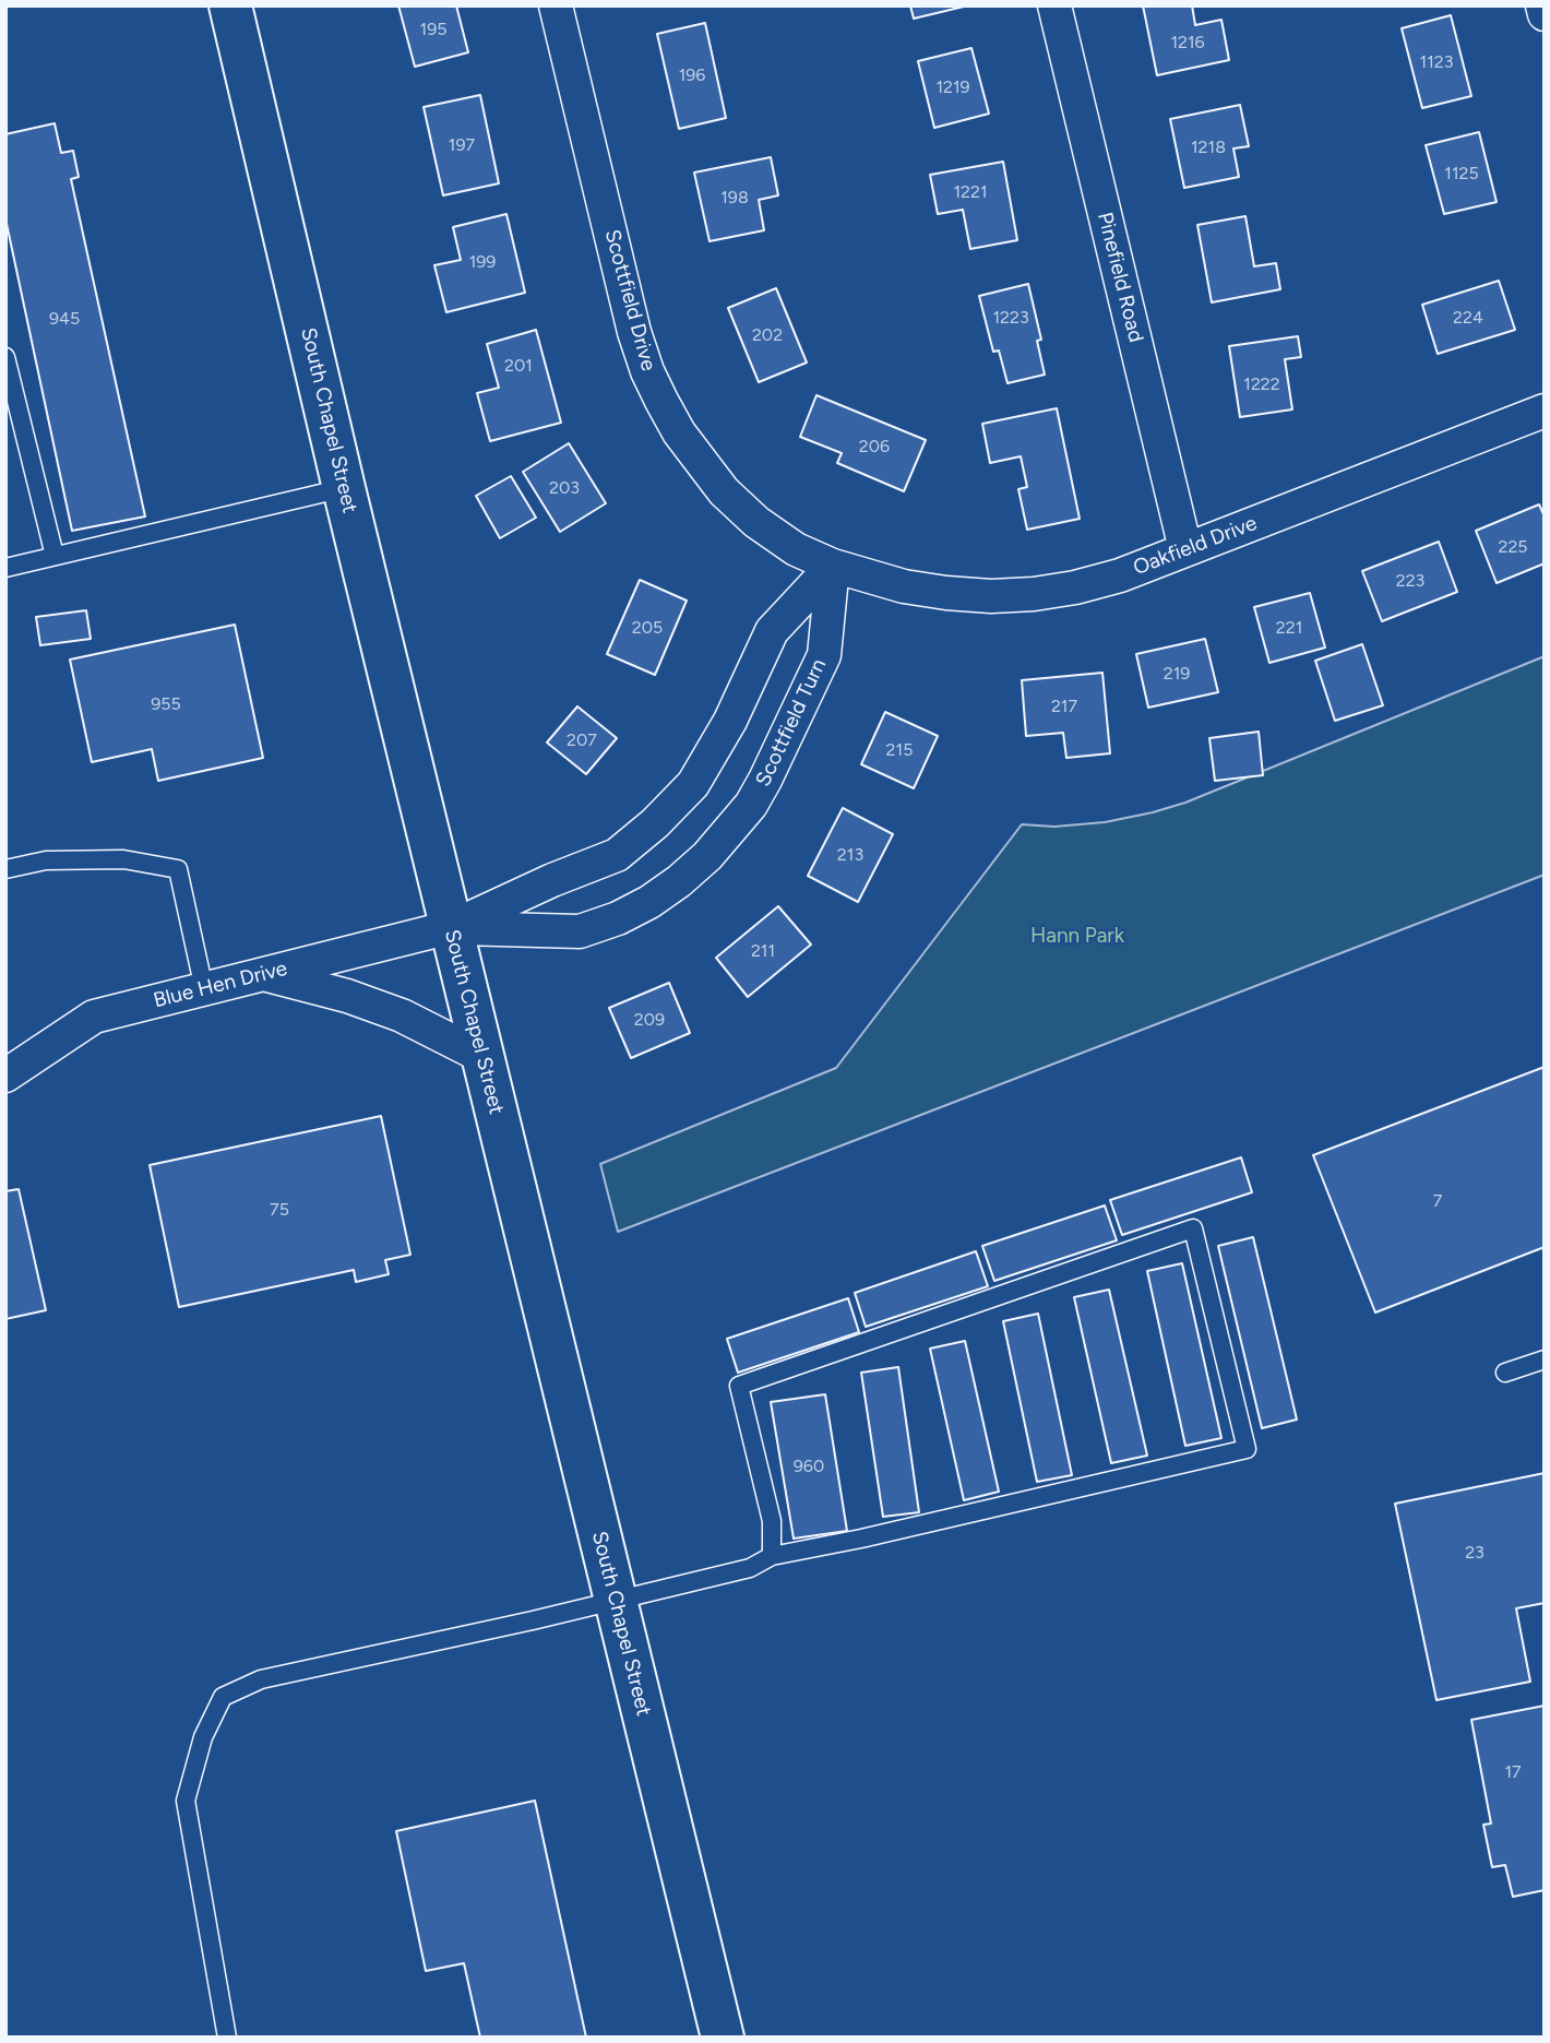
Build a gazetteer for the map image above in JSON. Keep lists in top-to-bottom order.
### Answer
{
  "streets": {
    "main road": ["South Chapel Street"],
    "street": [
      "Pinefield Road",
      "Scottfield Drive",
      "Oakfield Drive",
      "Scottfield Turn",
      "Blue Hen Drive"
    ]
  },
  "crossings": [
    ["Pinefield Road", "Oakfield Drive"],
    ["Scottfield Drive", "Oakfield Drive"],
    ["Scottfield Drive", "Scottfield Turn"],
    ["South Chapel Street", "Scottfield Turn"],
    ["South Chapel Street", "Blue Hen Drive"],
    ["Oakfield Drive", "Scottfield Turn"],
    ["Scottfield Turn", "Blue Hen Drive"]
  ],
  "parks": ["Hann Park"],
  "house_numbers": [
    "195",
    "1216",
    "1123",
    "196",
    "1219",
    "197",
    "1218",
    "1125",
    "1221",
    "198",
    "199",
    "1223",
    "224",
    "945",
    "202",
    "201",
    "1222",
    "206",
    "203",
    "225",
    "223",
    "205",
    "221",
    "219",
    "955",
    "217",
    "207",
    "215",
    "213",
    "211",
    "209",
    "7",
    "75",
    "960",
    "23",
    "17"
  ]
}
